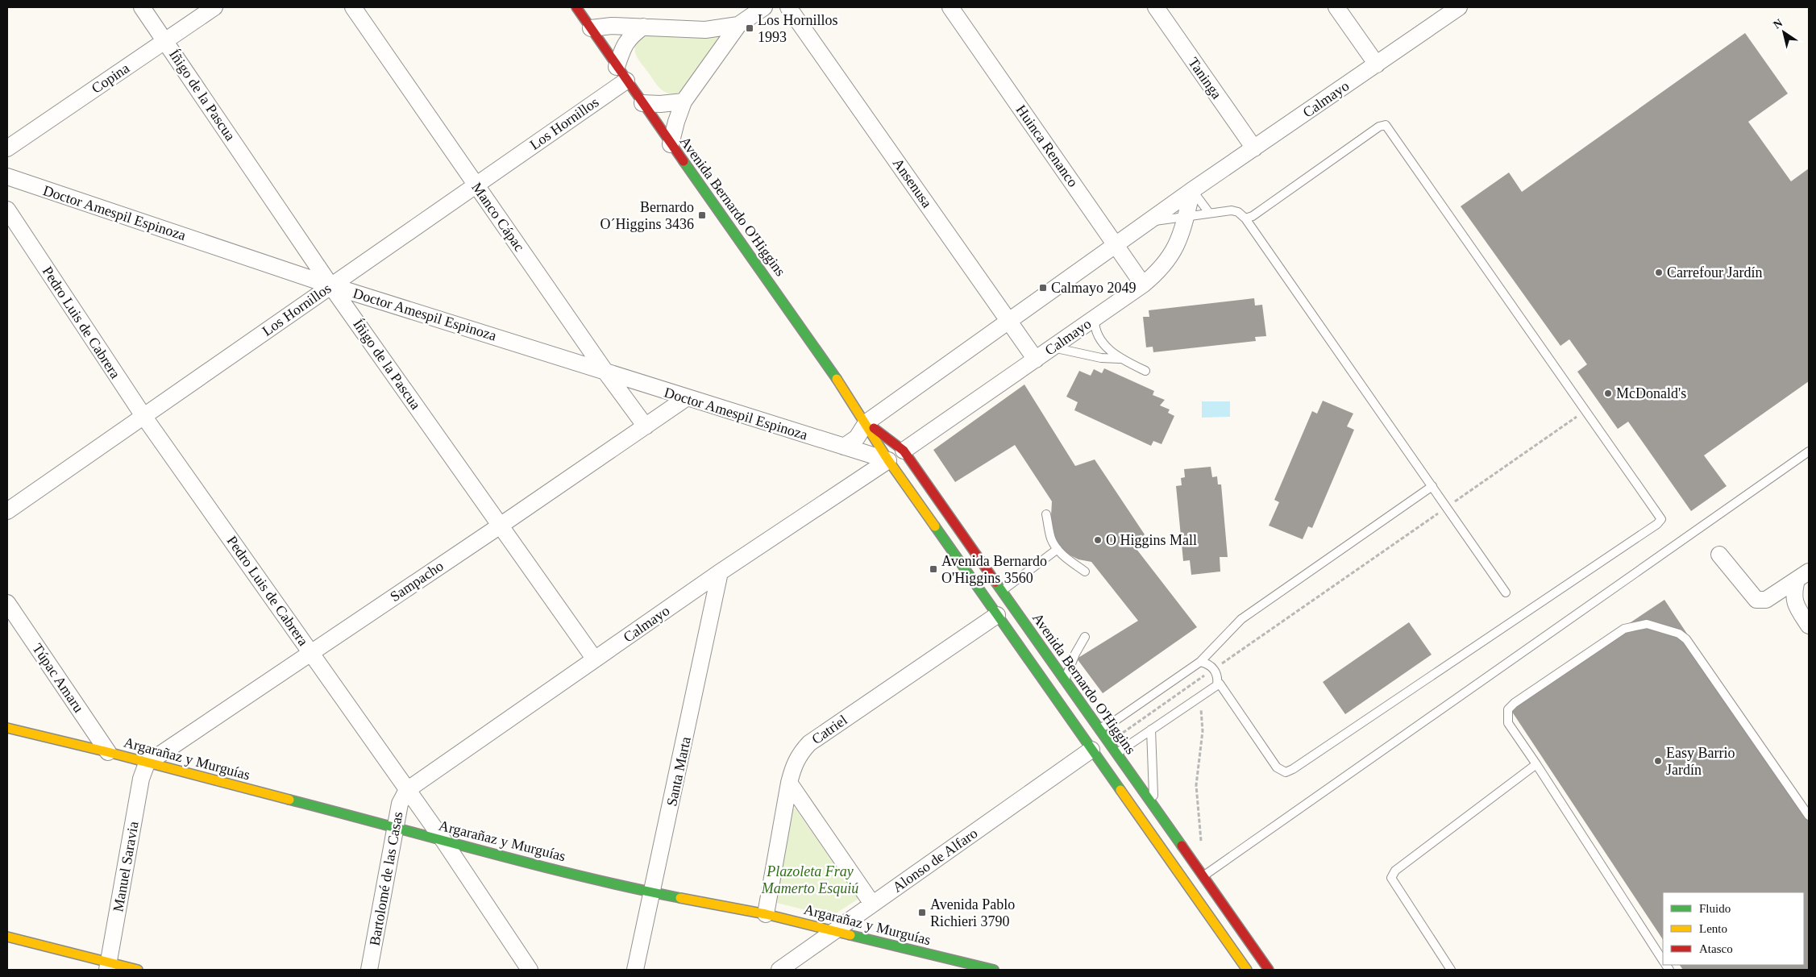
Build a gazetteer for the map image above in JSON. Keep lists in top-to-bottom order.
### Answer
{
  "streets": {
    "main road": ["Avenida Bernardo O'Higgins", "Argarañaz y Murguías"],
    "street": [
      "Copina",
      "Taninga",
      "Íñigo de la Pascua",
      "Calmayo",
      "Los Hornillos",
      "Huinca Renanco",
      "Ansenusa",
      "Doctor Amespil Espinoza",
      "Manco Cápac",
      "Pedro Luis de Cabrera",
      "Sampacho",
      "Túpac Amaru",
      "Catriel",
      "Santa Marta",
      "Alonso de Alfaro",
      "Manuel Saravia",
      "Bartolomé de las Casas"
    ]
  },
  "crossings": [
    ["Copina", "Íñigo de la Pascua"],
    ["Taninga", "Calmayo"],
    ["Íñigo de la Pascua", "Calmayo"],
    ["Íñigo de la Pascua", "Los Hornillos"],
    ["Íñigo de la Pascua", "Doctor Amespil Espinoza"],
    ["Íñigo de la Pascua", "Sampacho"],
    ["Calmayo", "Huinca Renanco"],
    ["Calmayo", "Ansenusa"],
    ["Calmayo", "Avenida Bernardo O'Higgins"],
    ["Calmayo", "Doctor Amespil Espinoza"],
    ["Calmayo", "Pedro Luis de Cabrera"],
    ["Calmayo", "Santa Marta"],
    ["Calmayo", "Bartolomé de las Casas"],
    ["Los Hornillos", "Avenida Bernardo O'Higgins"],
    ["Los Hornillos", "Doctor Amespil Espinoza"],
    ["Los Hornillos", "Manco Cápac"],
    ["Los Hornillos", "Pedro Luis de Cabrera"],
    ["Avenida Bernardo O'Higgins", "Doctor Amespil Espinoza"],
    ["Avenida Bernardo O'Higgins", "Catriel"],
    ["Avenida Bernardo O'Higgins", "Alonso de Alfaro"],
    ["Doctor Amespil Espinoza", "Manco Cápac"],
    ["Doctor Amespil Espinoza", "Sampacho"],
    ["Manco Cápac", "Sampacho"],
    ["Pedro Luis de Cabrera", "Sampacho"],
    ["Pedro Luis de Cabrera", "Argarañaz y Murguías"],
    ["Pedro Luis de Cabrera", "Bartolomé de las Casas"],
    ["Sampacho", "Argarañaz y Murguías"],
    ["Sampacho", "Manuel Saravia"],
    ["Túpac Amaru", "Argarañaz y Murguías"],
    ["Catriel", "Argarañaz y Murguías"],
    ["Argarañaz y Murguías", "Santa Marta"],
    ["Argarañaz y Murguías", "Alonso de Alfaro"],
    ["Argarañaz y Murguías", "Manuel Saravia"],
    ["Argarañaz y Murguías", "Bartolomé de las Casas"]
  ],
  "parks": ["Plazoleta Fray Mamerto Esquiú"],
  "places": {
    "transit": [
      "Los Hornillos 1993",
      "Bernardo O´Higgins 3436",
      "Calmayo 2049",
      "Avenida Bernardo O'Higgins 3560",
      "Avenida Pablo Richieri 3790"
    ],
    "other": [
      "Carrefour Jardín",
      "McDonald's",
      "O Higgins Mall",
      "Easy Barrio Jardín"
    ]
  },
  "legend": ["Fluido", "Lento", "Atasco"],
  "north": "top left"
}
